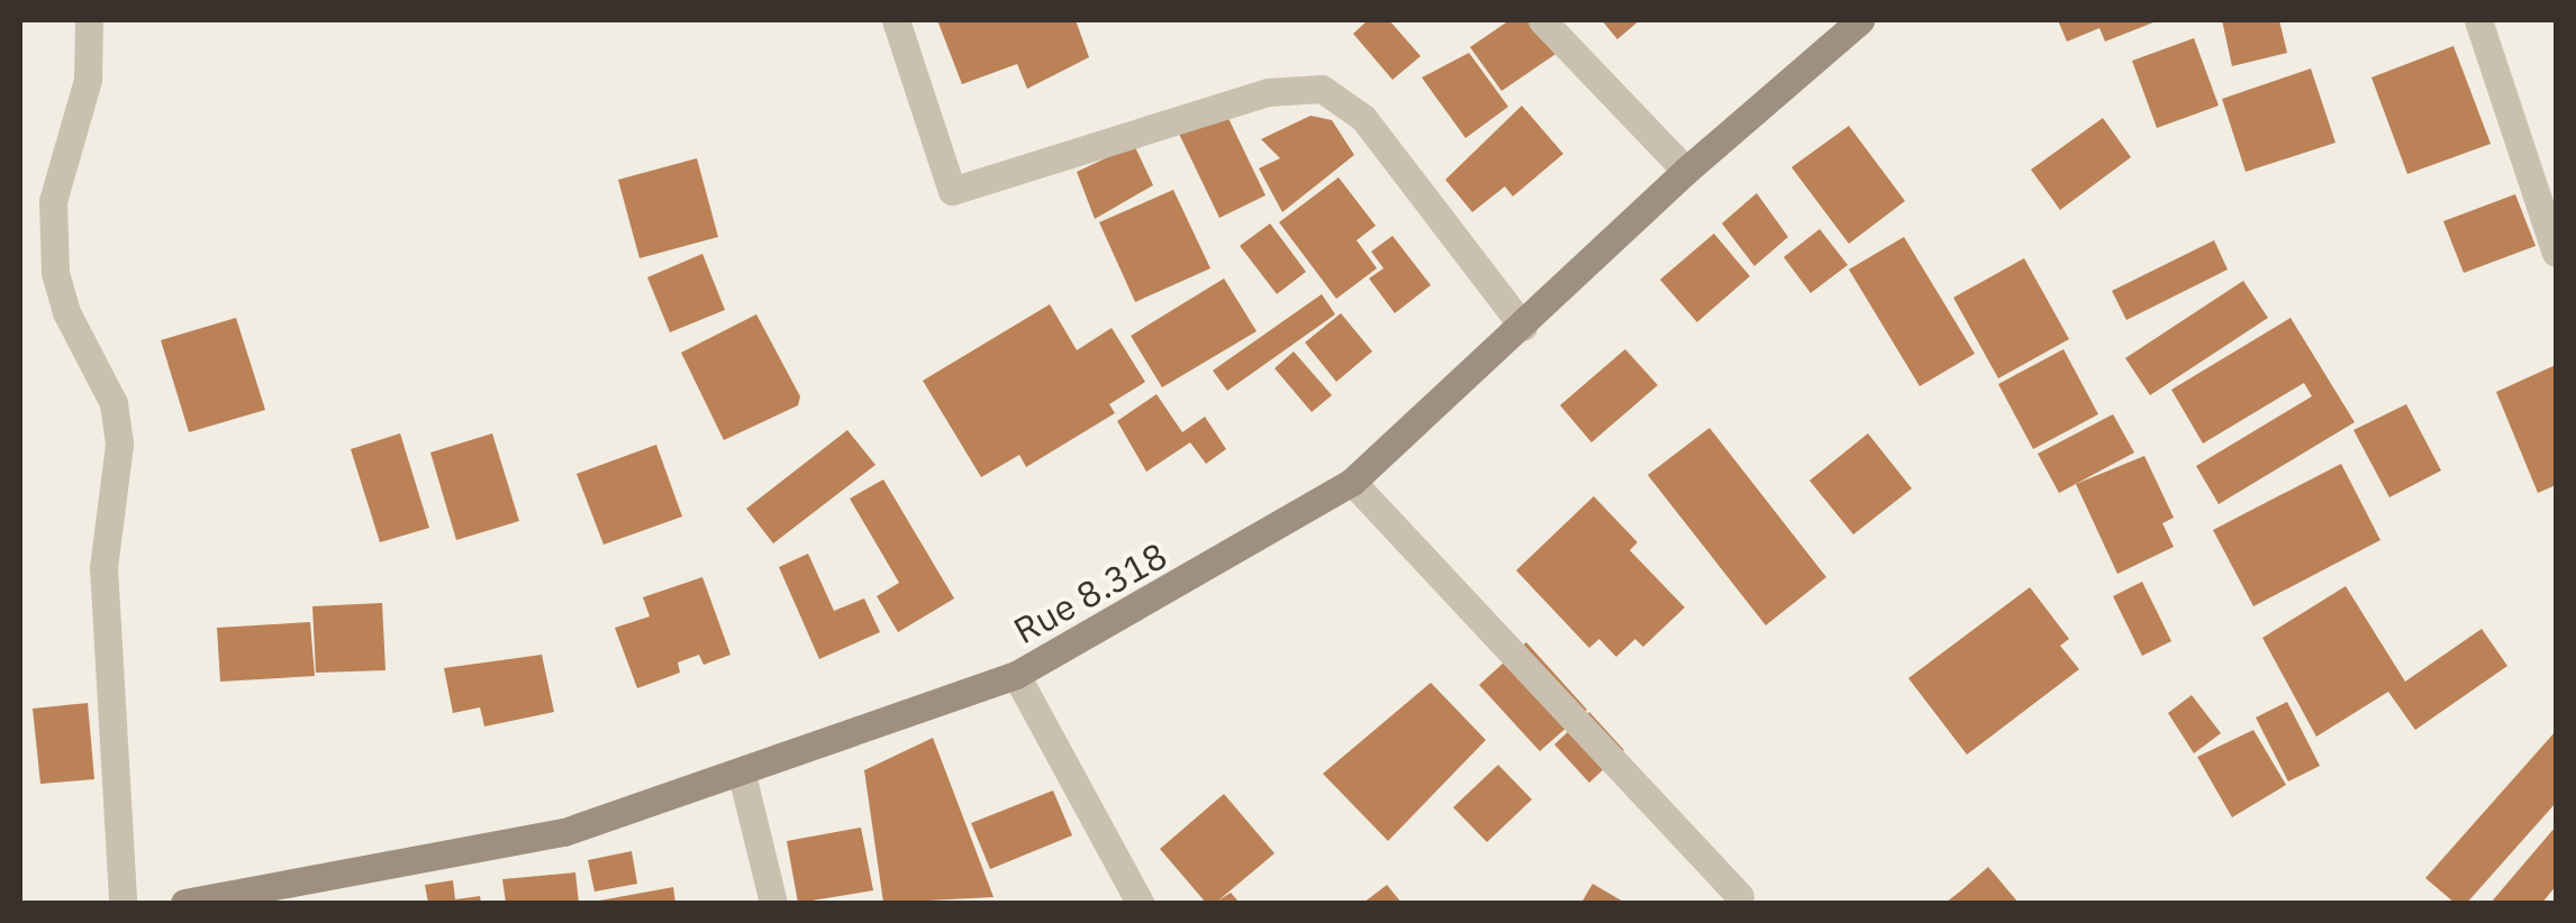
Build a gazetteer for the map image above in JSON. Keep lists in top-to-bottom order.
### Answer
{
  "streets": {
    "main road": ["Rue 8.318"]
  }
}
